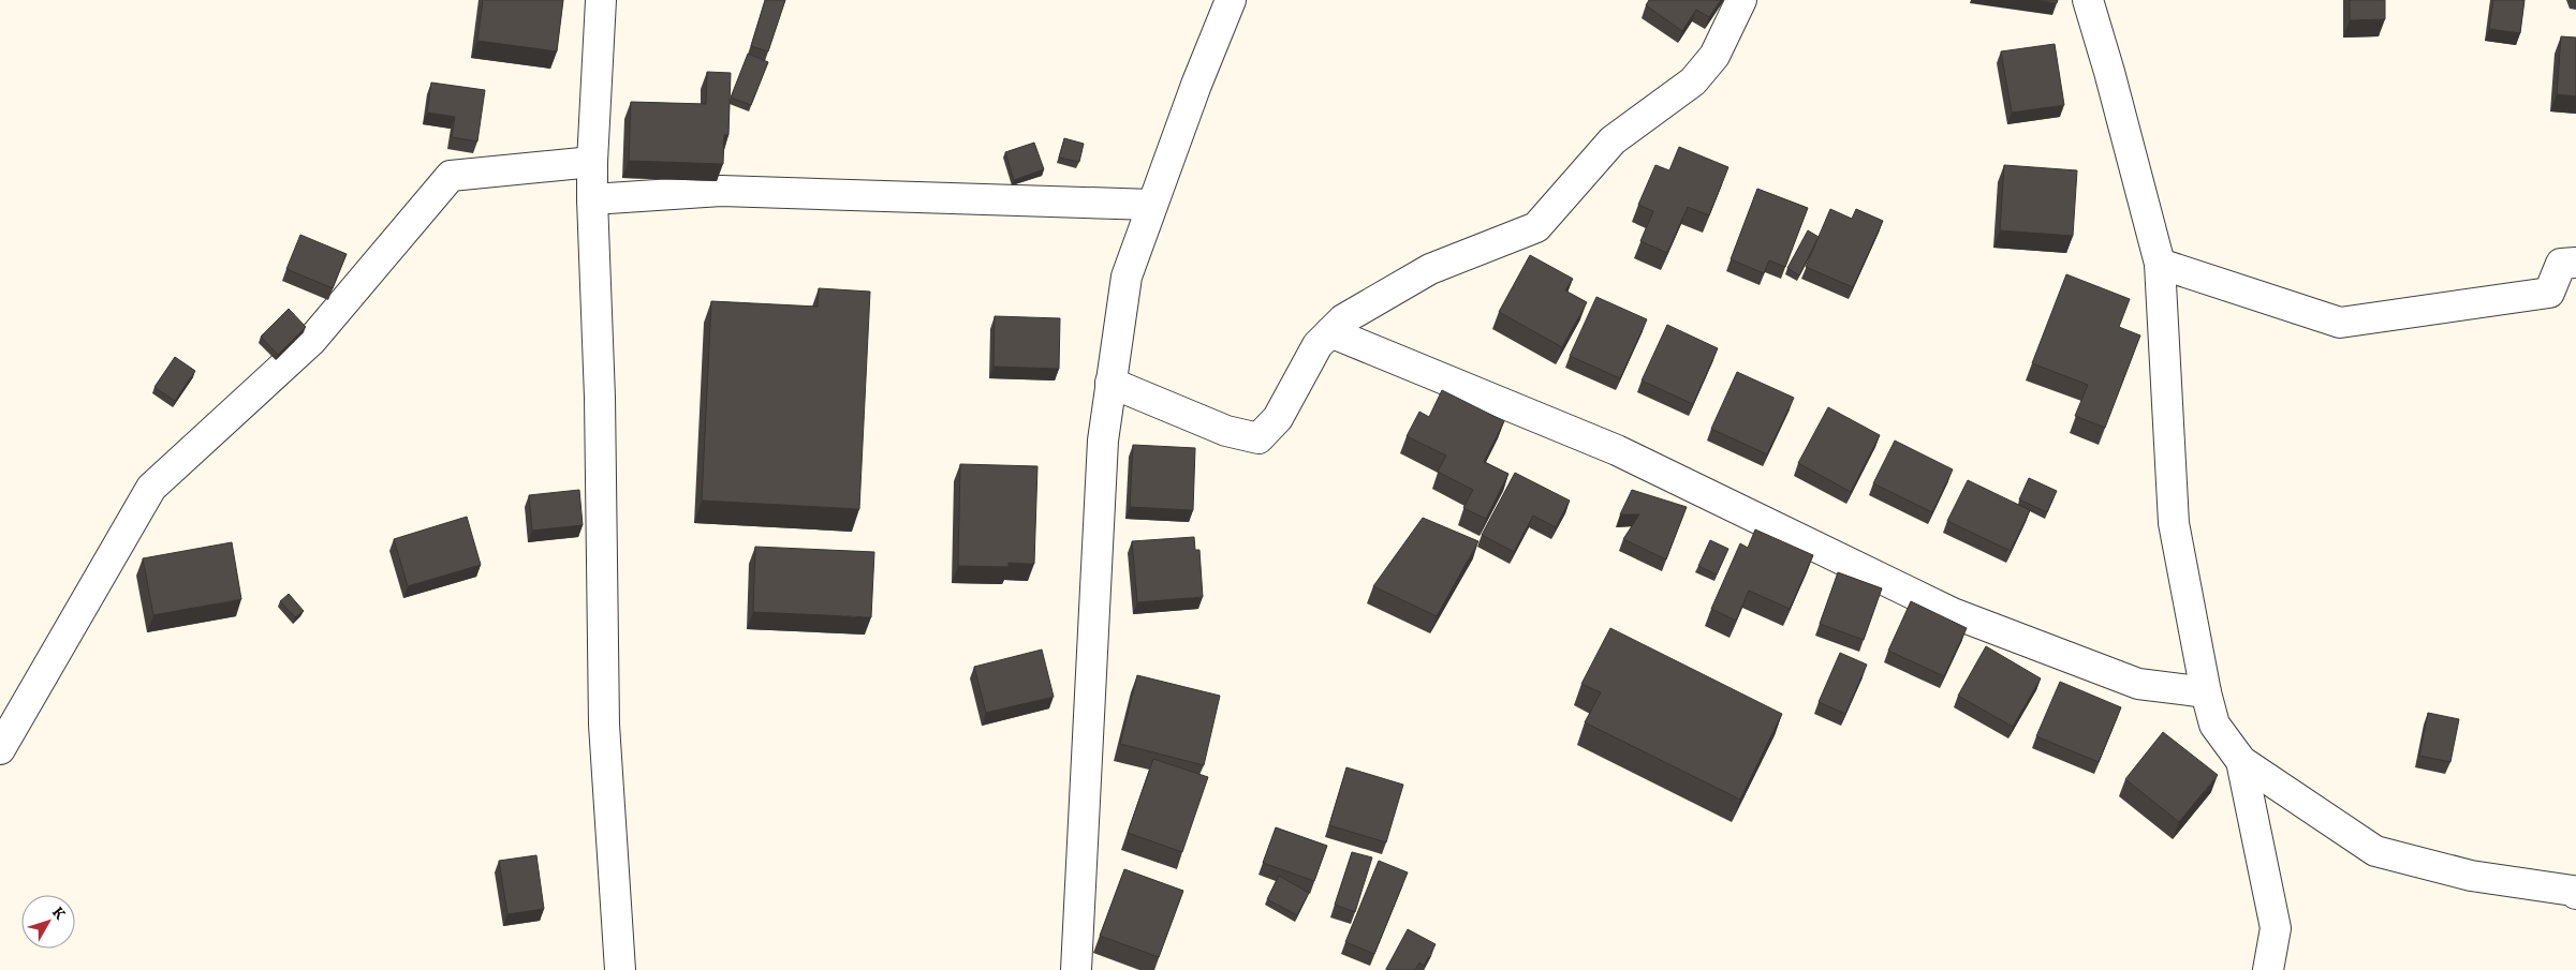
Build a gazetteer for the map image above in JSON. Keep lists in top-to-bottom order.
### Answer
{
  "north": "top right"
}
